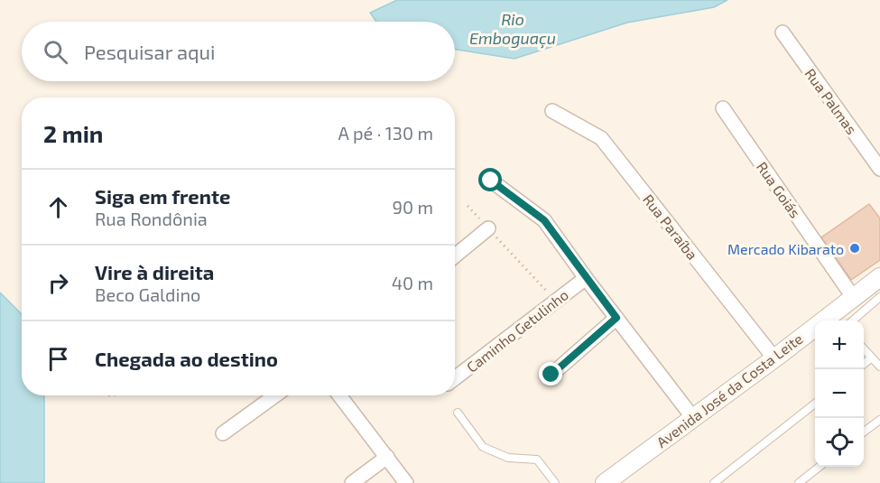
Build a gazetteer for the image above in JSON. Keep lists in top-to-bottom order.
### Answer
{
  "streets": {
    "street": [
      "Rua Palmas",
      "Rua Goiás",
      "Rua Paraíba",
      "Caminho Getulinho",
      "Avenida José da Costa Leite"
    ]
  },
  "crossings": [
    ["Rua Goiás", "Avenida José da Costa Leite"],
    ["Rua Paraíba", "Avenida José da Costa Leite"]
  ],
  "water": ["Rio Emboguaçu"],
  "places": ["Mercado Kibarato"],
  "page": {
    "search": "Pesquisar aqui",
    "heading": ["2 min", "A pé · 130 m"],
    "list": [
      ["Siga em frente", "Rua Rondônia", "90 m"],
      ["Vire à direita", "Beco Galdino", "40 m"],
      "Chegada ao destino"
    ],
    "map_buttons": ["+", "−"]
  }
}
